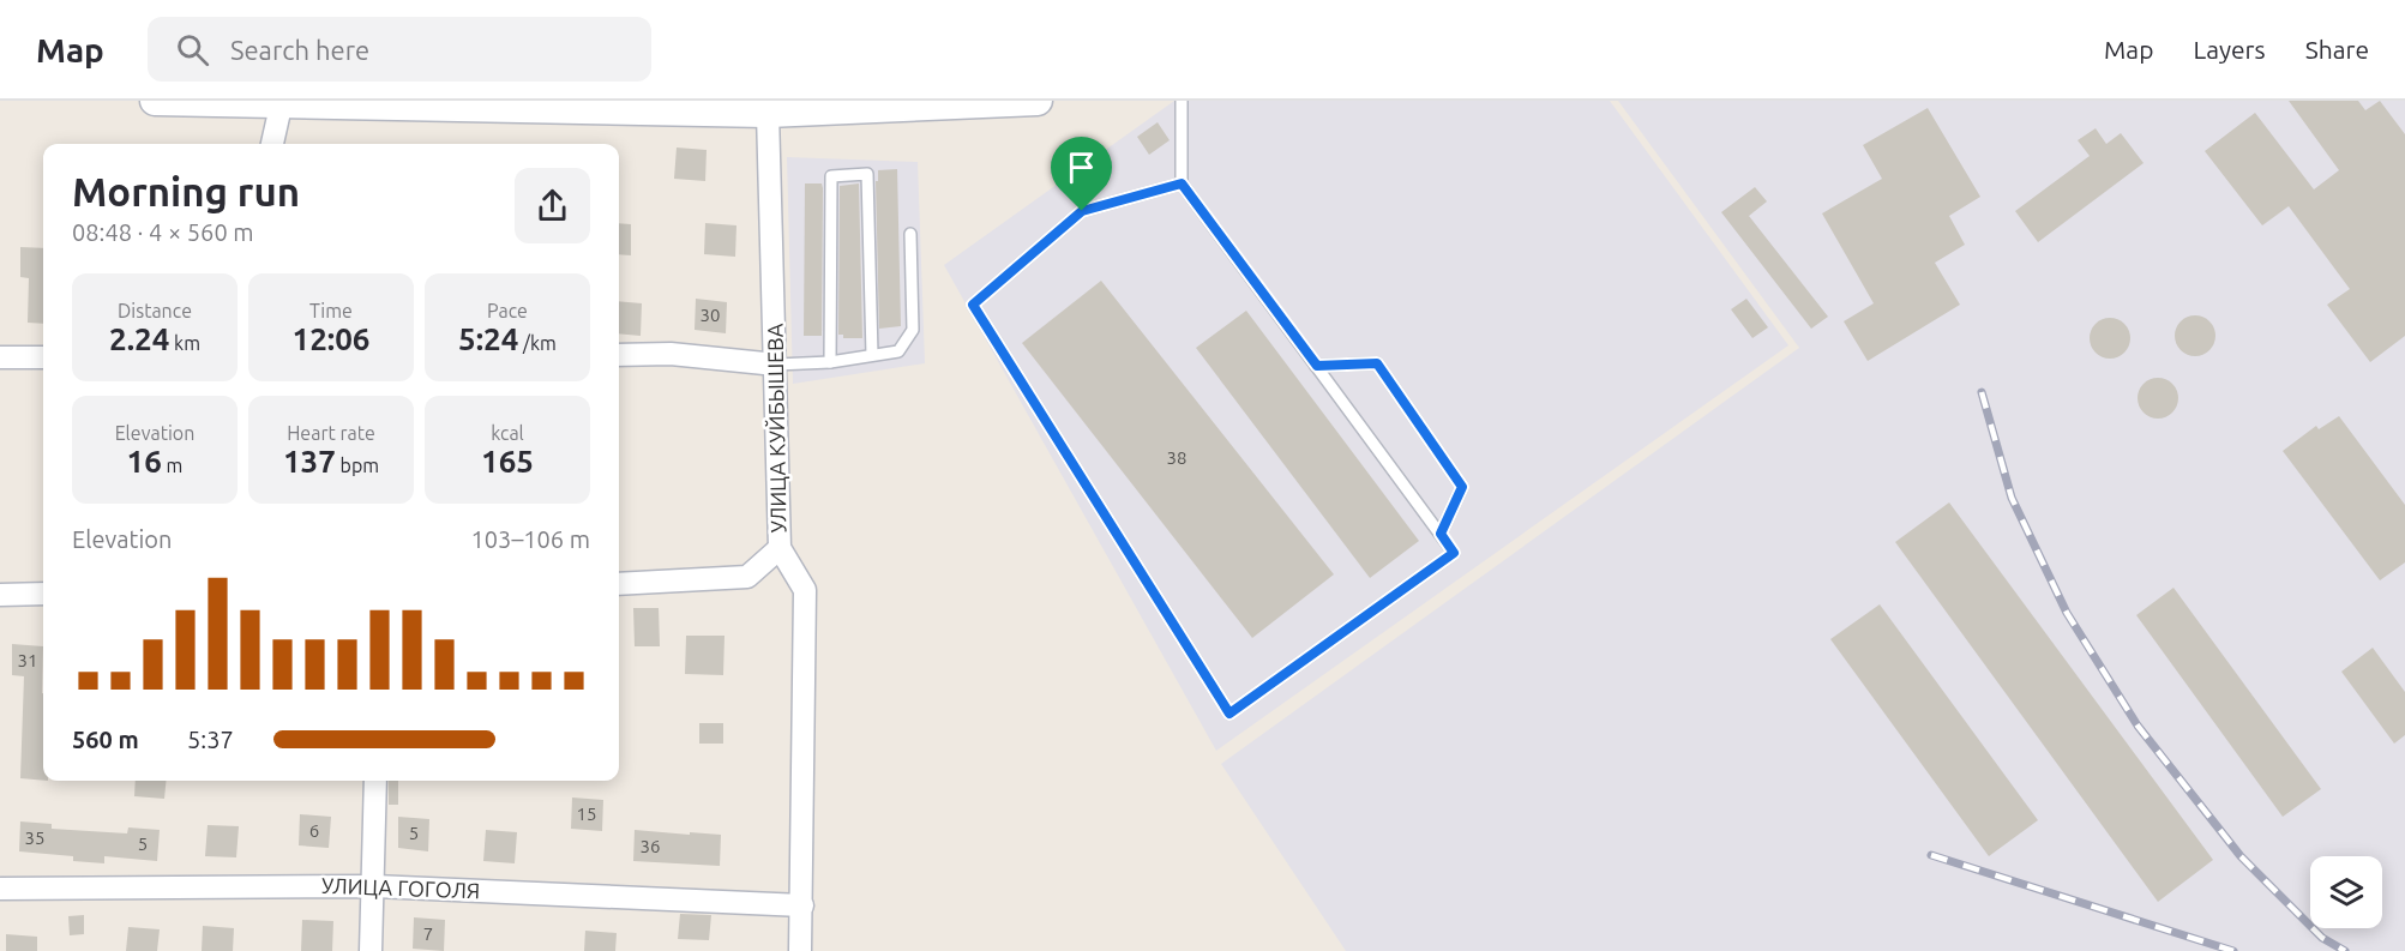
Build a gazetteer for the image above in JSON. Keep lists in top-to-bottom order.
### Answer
{
  "streets": {
    "street": ["УЛИЦА КУЙБЫШЕВА", "УЛИЦА ГОГОЛЯ"]
  },
  "crossings": [
    ["УЛИЦА КУЙБЫШЕВА", "УЛИЦА ГОГОЛЯ"]
  ],
  "house_numbers": [
    "30",
    "38",
    "31",
    "15",
    "6",
    "5",
    "35",
    "5",
    "36",
    "7"
  ],
  "page": {
    "header": "Map",
    "search": "Search here",
    "nav": ["Map", "Layers", "Share"],
    "heading": ["Morning run", "08:48 · 4 × 560 m"],
    "stats": [
      ["Distance", "2.24 km"],
      ["Time", "12:06"],
      ["Pace", "5:24 /km"],
      ["Elevation", "16 m"],
      ["Heart rate", "137 bpm"],
      ["kcal", "165"]
    ],
    "chart": ["Elevation", "103–106 m"],
    "list": [
      {
        "name": "560 m",
        "note": "5:37"
      }
    ]
  }
}
